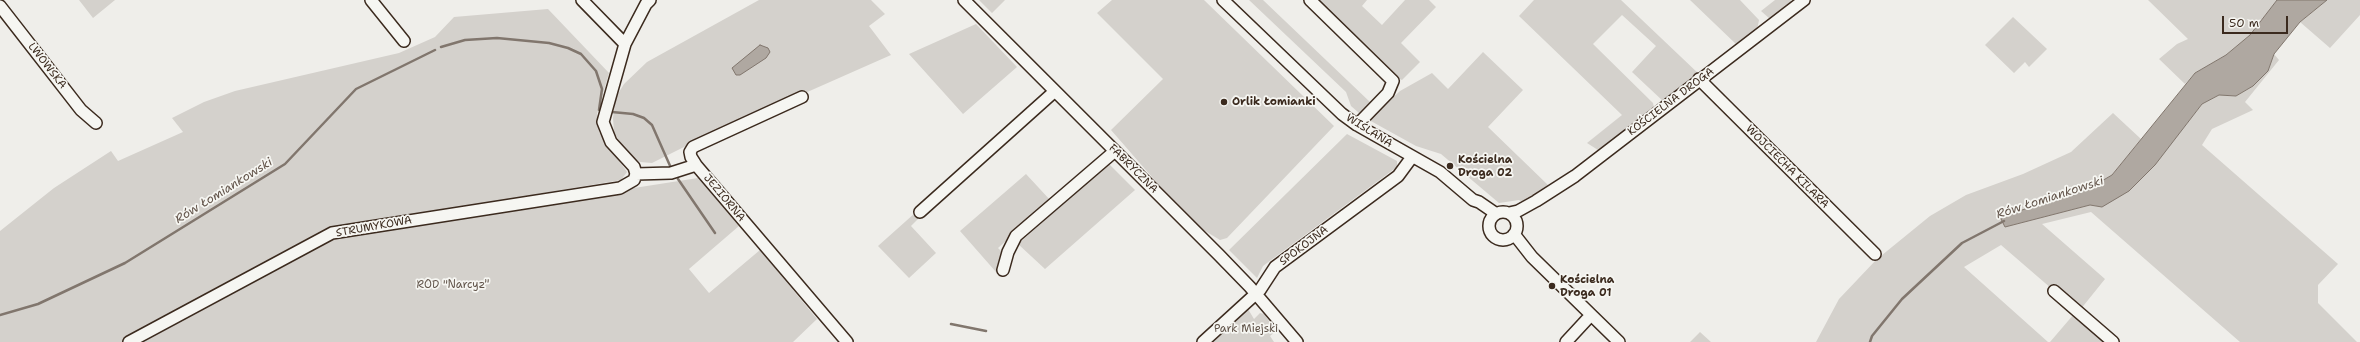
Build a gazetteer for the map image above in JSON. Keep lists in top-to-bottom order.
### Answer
{
  "streets": {
    "street": [
      "LWOWSKA",
      "KOŚCIELNA DROGA",
      "WIŚLANA",
      "WOJCIECHA KILARA",
      "FABRYCZNA",
      "JEZIORNA",
      "STRUMYKOWA",
      "SPOKOJNA"
    ]
  },
  "crossings": [
    ["KOŚCIELNA DROGA", "WIŚLANA"],
    ["KOŚCIELNA DROGA", "WOJCIECHA KILARA"],
    ["WIŚLANA", "SPOKOJNA"],
    ["FABRYCZNA", "SPOKOJNA"],
    ["JEZIORNA", "STRUMYKOWA"]
  ],
  "water": ["Rów Łomiankowski"],
  "parks": ["ROD \"Narcyz\"", "Park Miejski"],
  "places": ["Orlik Łomianki", "Kościelna Droga 02", "Kościelna Droga 01"],
  "scale_bar": "50 m"
}
